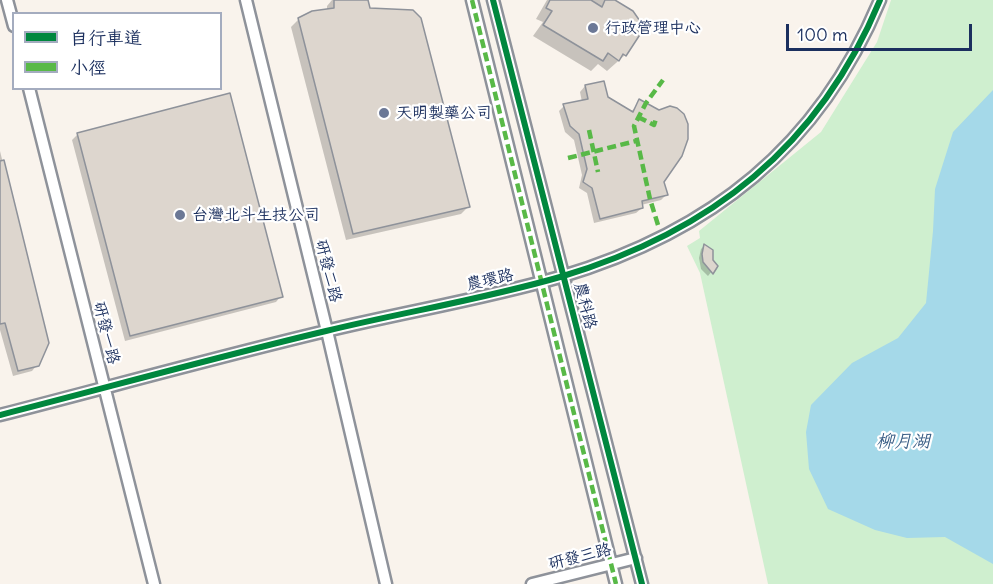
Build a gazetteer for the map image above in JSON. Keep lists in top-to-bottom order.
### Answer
{
  "streets": {
    "street": [
      "研發二路",
      "農環路",
      "農科路",
      "研發一路",
      "研發三路"
    ]
  },
  "crossings": [
    ["研發二路", "農環路"],
    ["農環路", "農科路"],
    ["農環路", "研發一路"],
    ["農科路", "研發三路"]
  ],
  "water": ["柳月湖"],
  "places": ["行政管理中心", "天明製藥公司", "台灣北斗生技公司"],
  "legend": ["自行車道", "小徑"],
  "scale_bar": "100 m"
}
